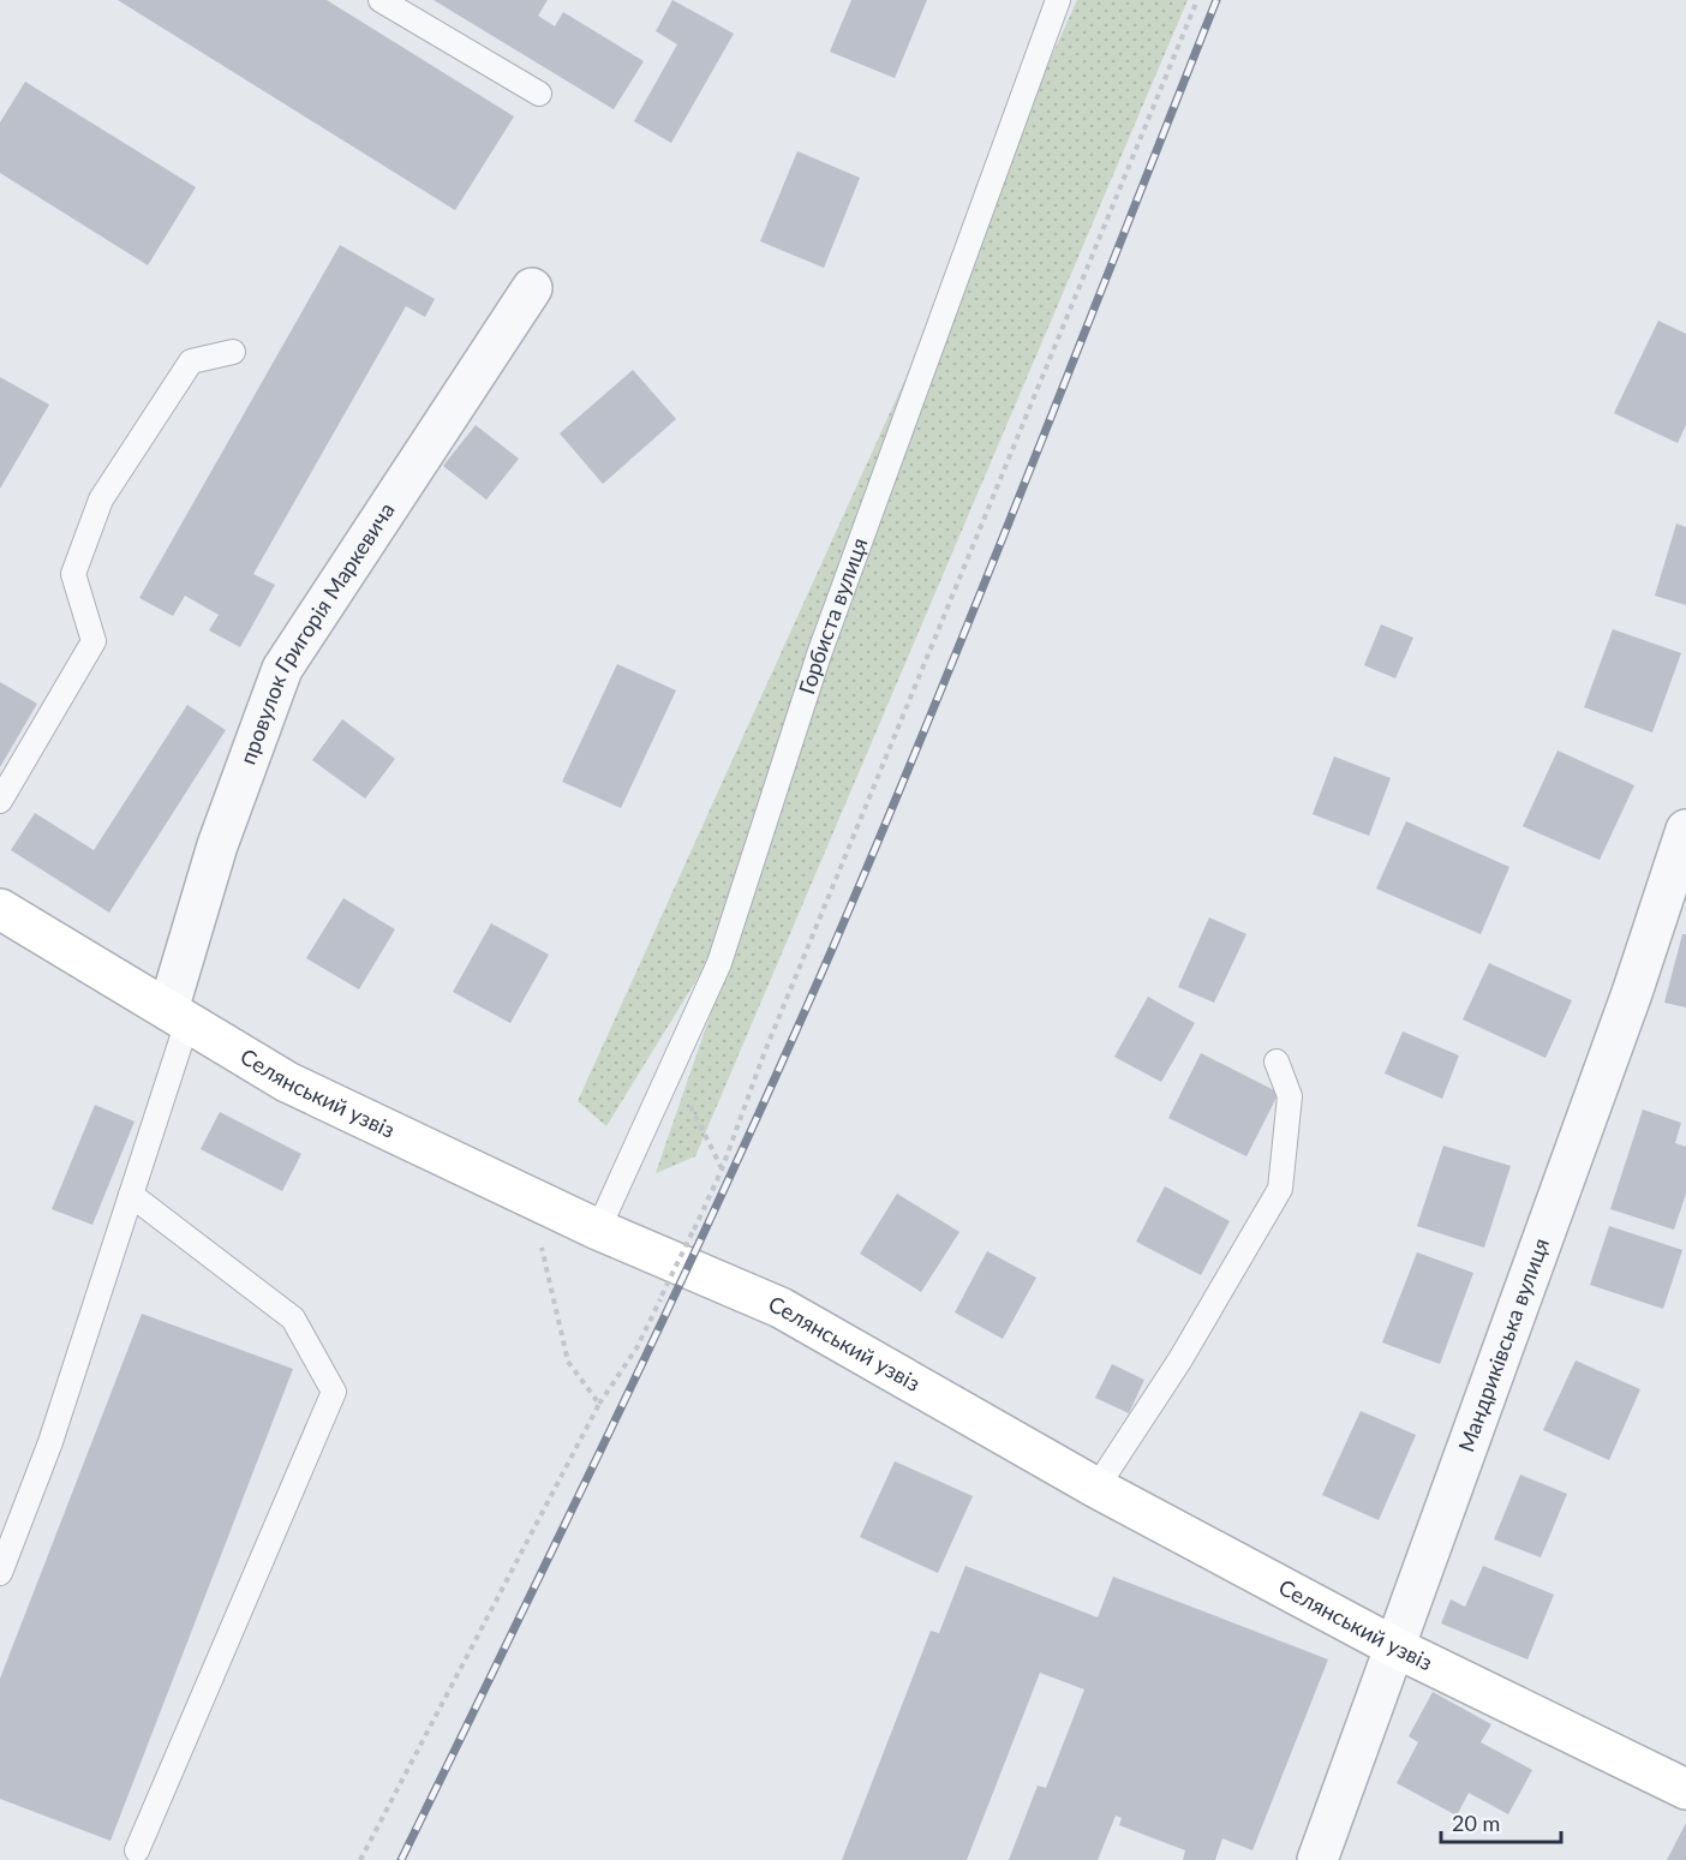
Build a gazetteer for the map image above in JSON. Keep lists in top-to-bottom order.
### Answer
{
  "streets": {
    "street": ["провулок Григорія Маркевича", "Селянський узвіз", "Мандриківська вулиця"],
    "lane": ["Горбиста вулиця"]
  },
  "crossings": [
    ["Горбиста вулиця", "Селянський узвіз"],
    ["провулок Григорія Маркевича", "Селянський узвіз"],
    ["Селянський узвіз", "Мандриківська вулиця"]
  ],
  "scale_bar": "20 m"
}
